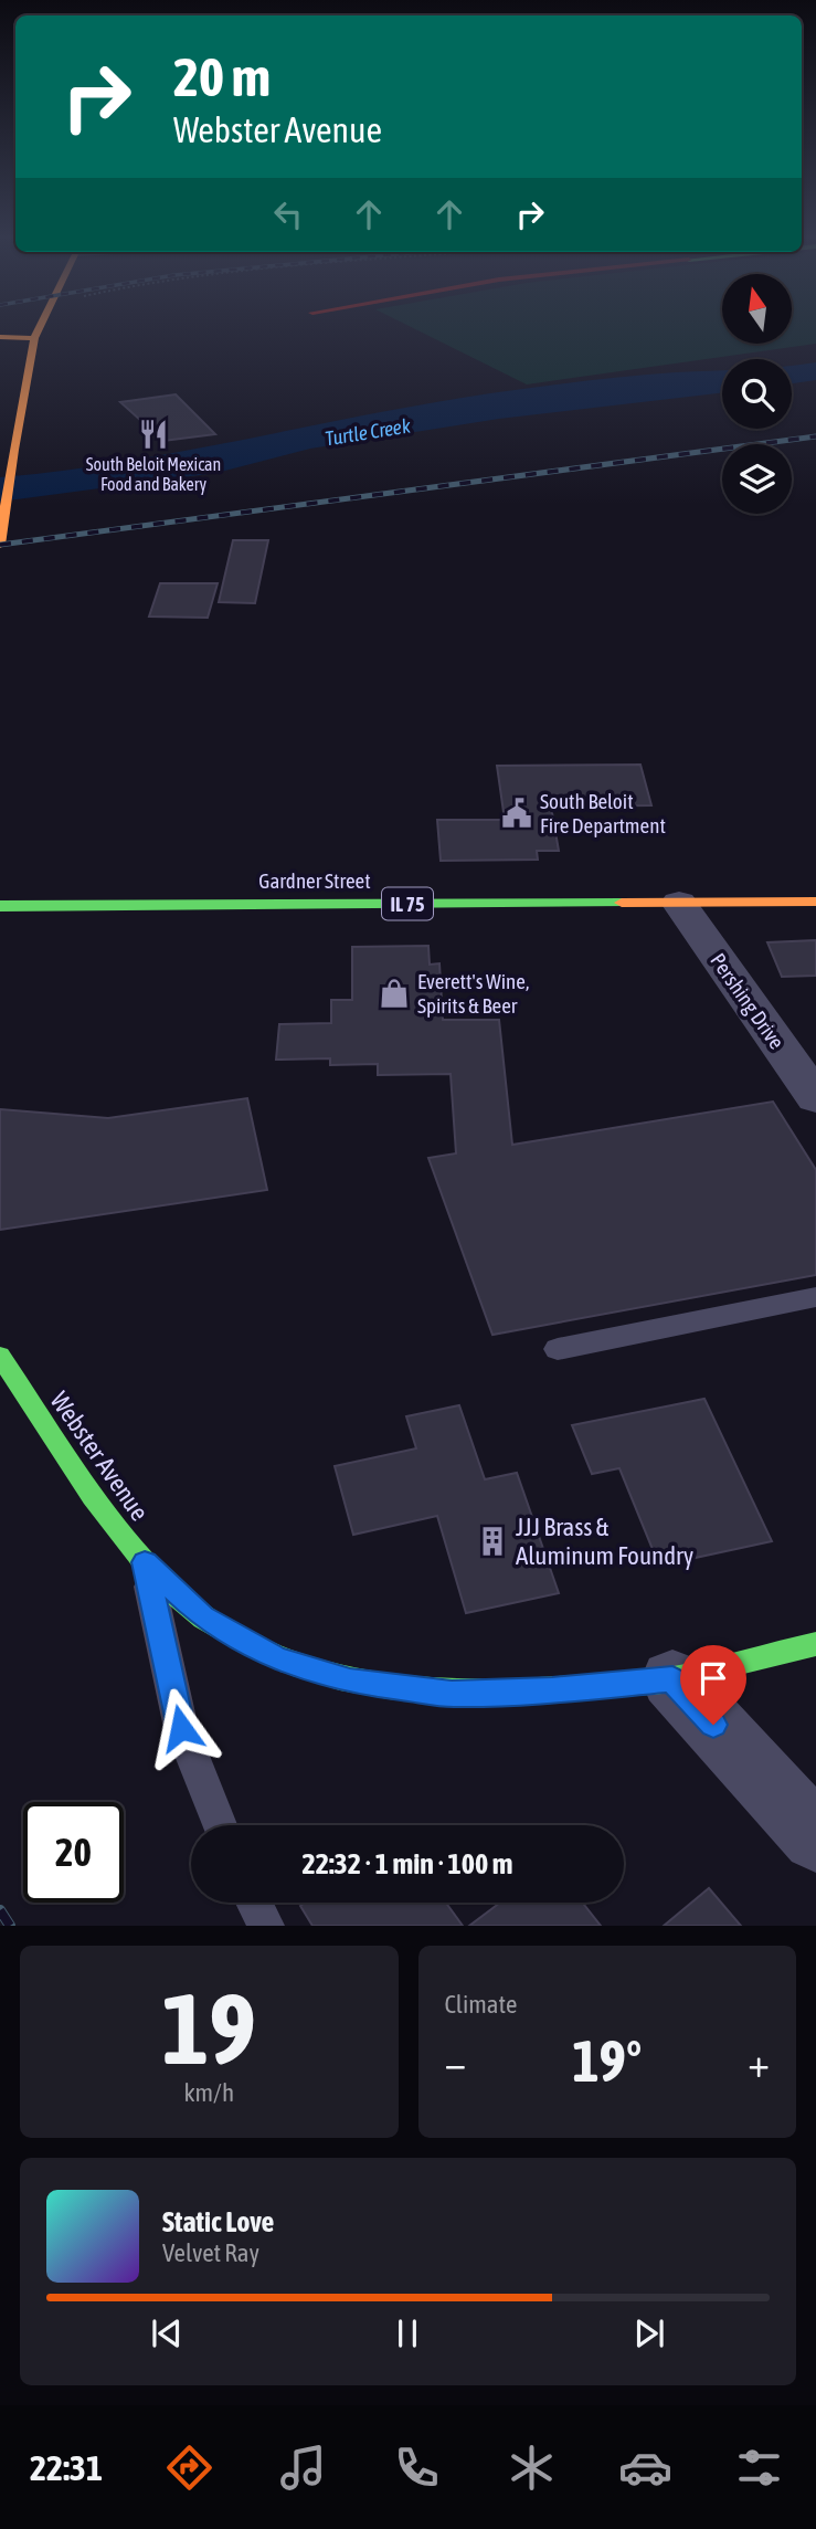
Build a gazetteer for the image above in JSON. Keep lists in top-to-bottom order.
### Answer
{
  "streets": {
    "main road": ["Gardner Street", "IL 75", "Webster Avenue"],
    "street": ["Pershing Drive"]
  },
  "crossings": [
    ["Gardner Street", "Pershing Drive"]
  ],
  "water": ["Turtle Creek"],
  "places": {
    "restaurant": ["South Beloit Mexican Food and Bakery"],
    "public building": ["South Beloit Fire Department"],
    "shop": ["Everett's Wine, Spirits & Beer"],
    "building": ["JJJ Brass & Aluminum Foundry"]
  },
  "north": "top",
  "page": {
    "turn": ["20 m", "Webster Avenue"],
    "limit": "20",
    "trip": "22:32 · 1 min · 100 m",
    "tile": [
      ["19", "km/h"],
      "Climate"
    ],
    "heat": ["−", "19°", "+"],
    "song": ["Static Love", "Velvet Ray"],
    "tabs": "22:31"
  }
}
